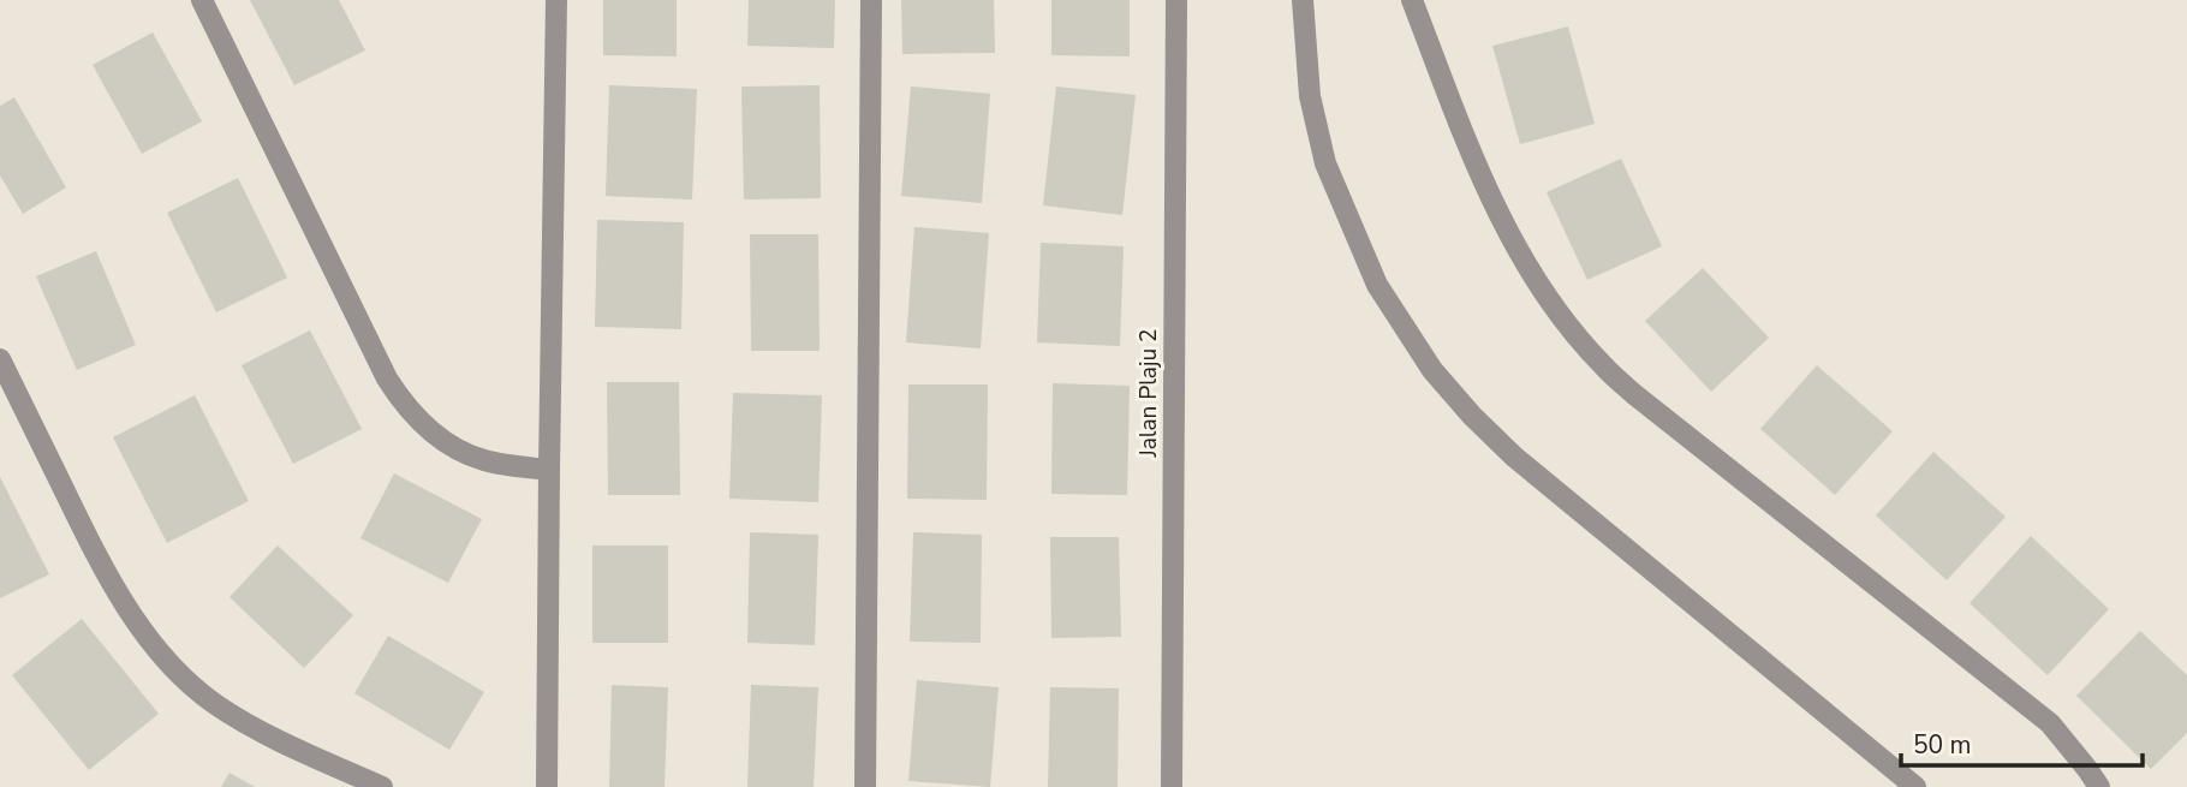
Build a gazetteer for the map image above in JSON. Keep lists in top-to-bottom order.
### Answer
{
  "streets": {
    "street": ["Jalan Plaju 2"]
  },
  "scale_bar": "50 m"
}
